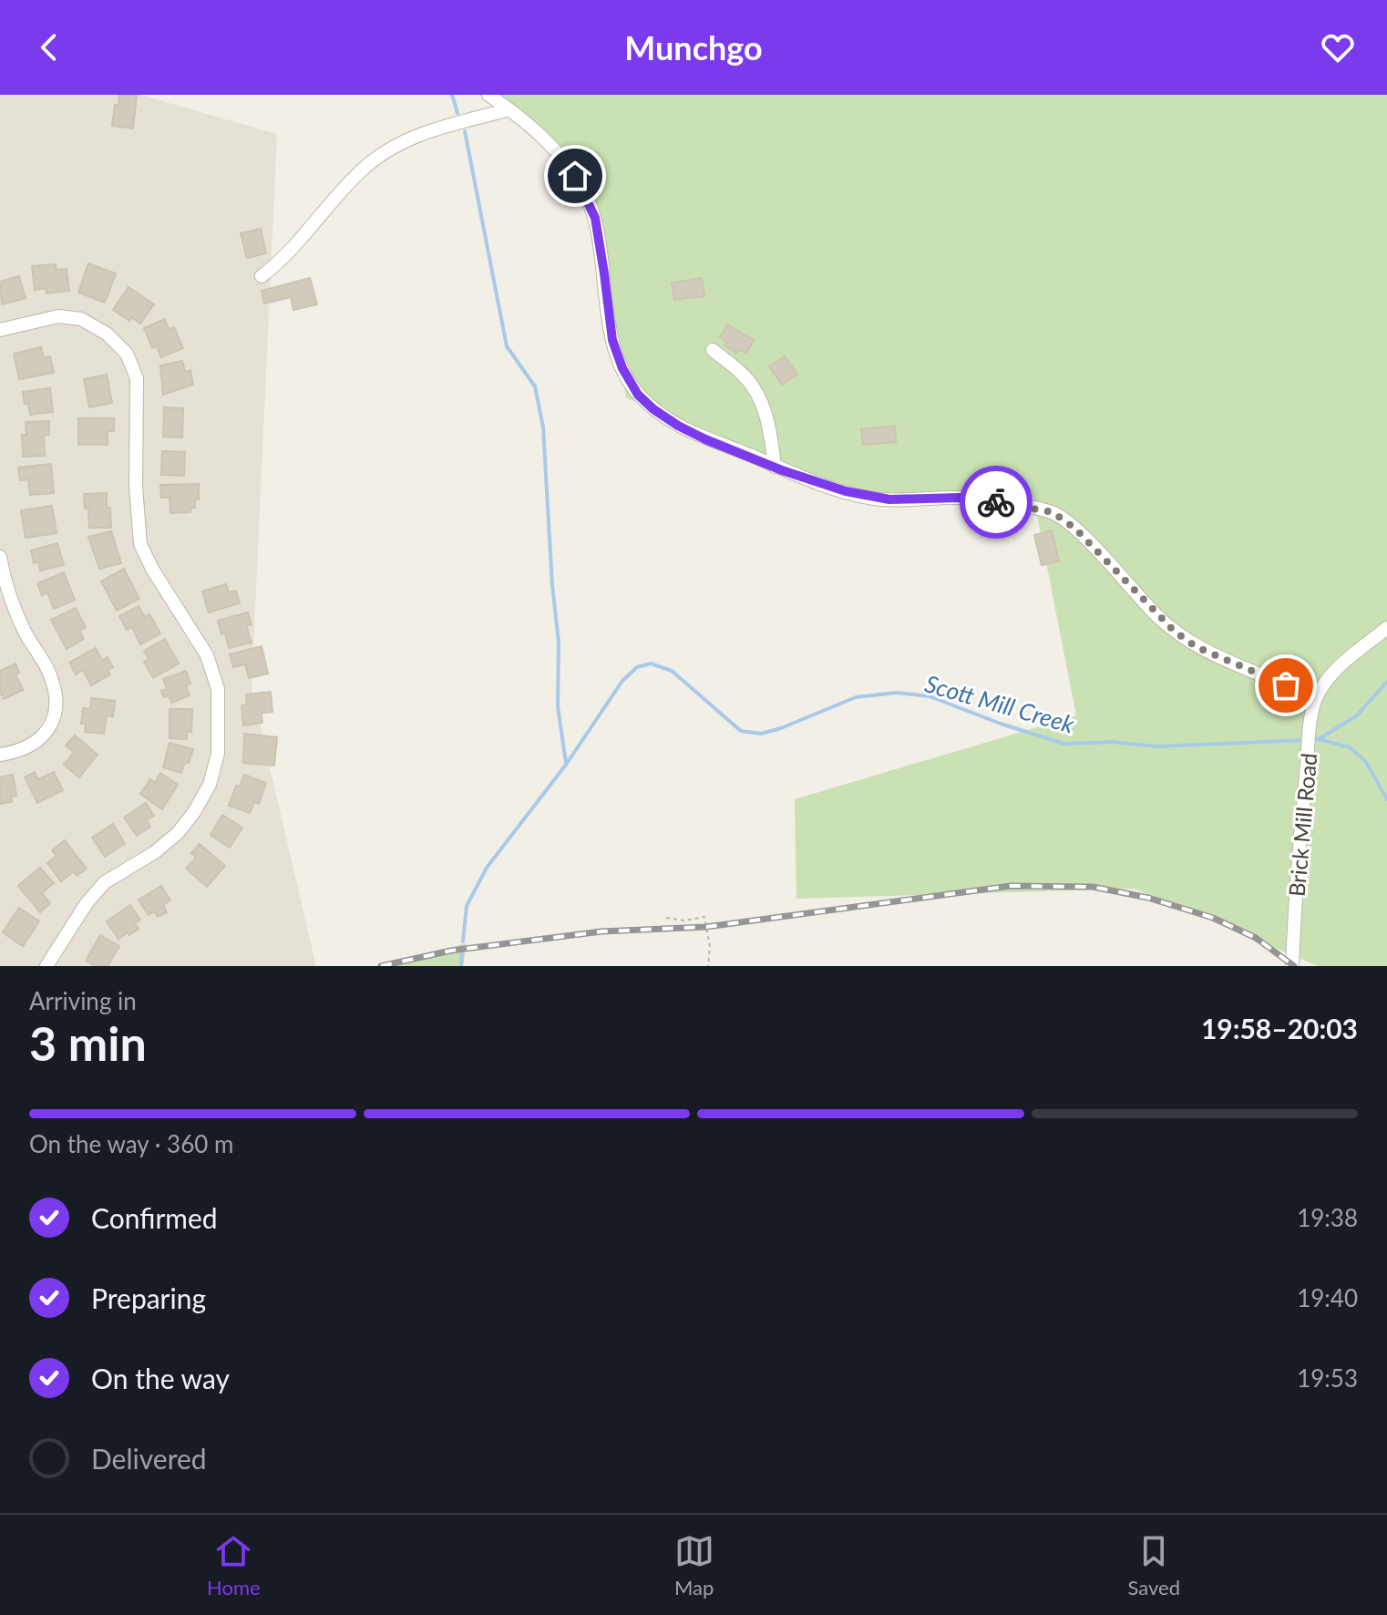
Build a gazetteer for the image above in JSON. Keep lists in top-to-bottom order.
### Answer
{
  "streets": {
    "street": ["Brick Mill Road"]
  },
  "water": ["Scott Mill Creek"],
  "page": {
    "header": "Munchgo",
    "heading": ["3 min", "Arriving in", "19:58–20:03"],
    "bar": "On the way · 360 m",
    "list": [
      ["Confirmed", "19:38"],
      ["Preparing", "19:40"],
      ["On the way", "19:53"],
      "Delivered"
    ],
    "tabs": ["Home", "Map", "Saved"]
  }
}
